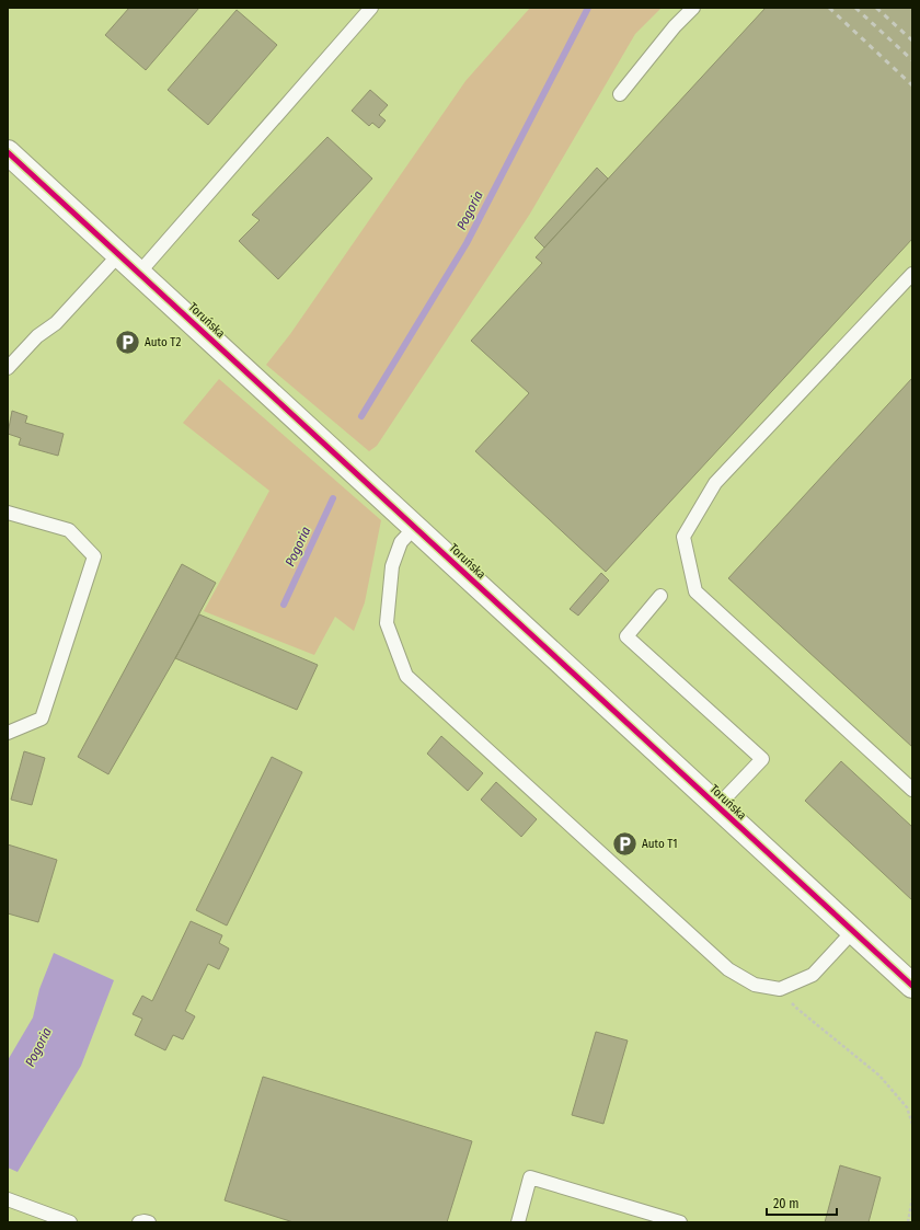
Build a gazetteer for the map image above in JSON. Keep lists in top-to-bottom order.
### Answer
{
  "streets": {
    "street": ["Toruńska"]
  },
  "water": ["Pogoria"],
  "places": {
    "parking": ["Auto T2", "Auto T1"]
  },
  "scale_bar": "20 m"
}
